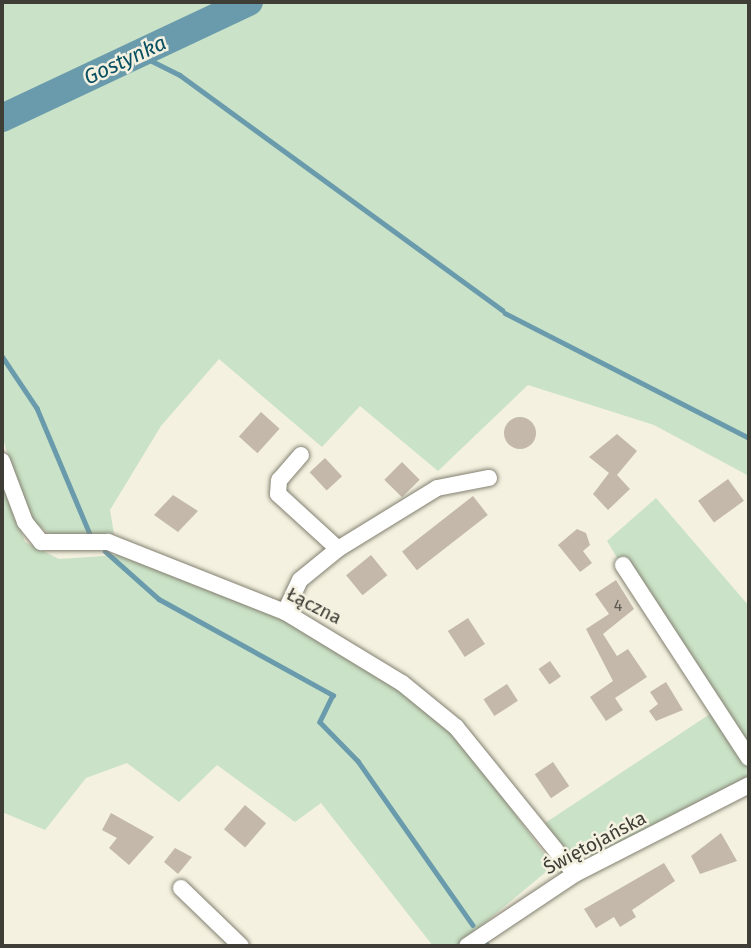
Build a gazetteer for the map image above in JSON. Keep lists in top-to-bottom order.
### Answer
{
  "streets": {
    "street": ["Łączna", "Świętojańska"]
  },
  "crossings": [
    ["Łączna", "Świętojańska"]
  ],
  "water": ["Gostynka"],
  "house_numbers": ["4"]
}
